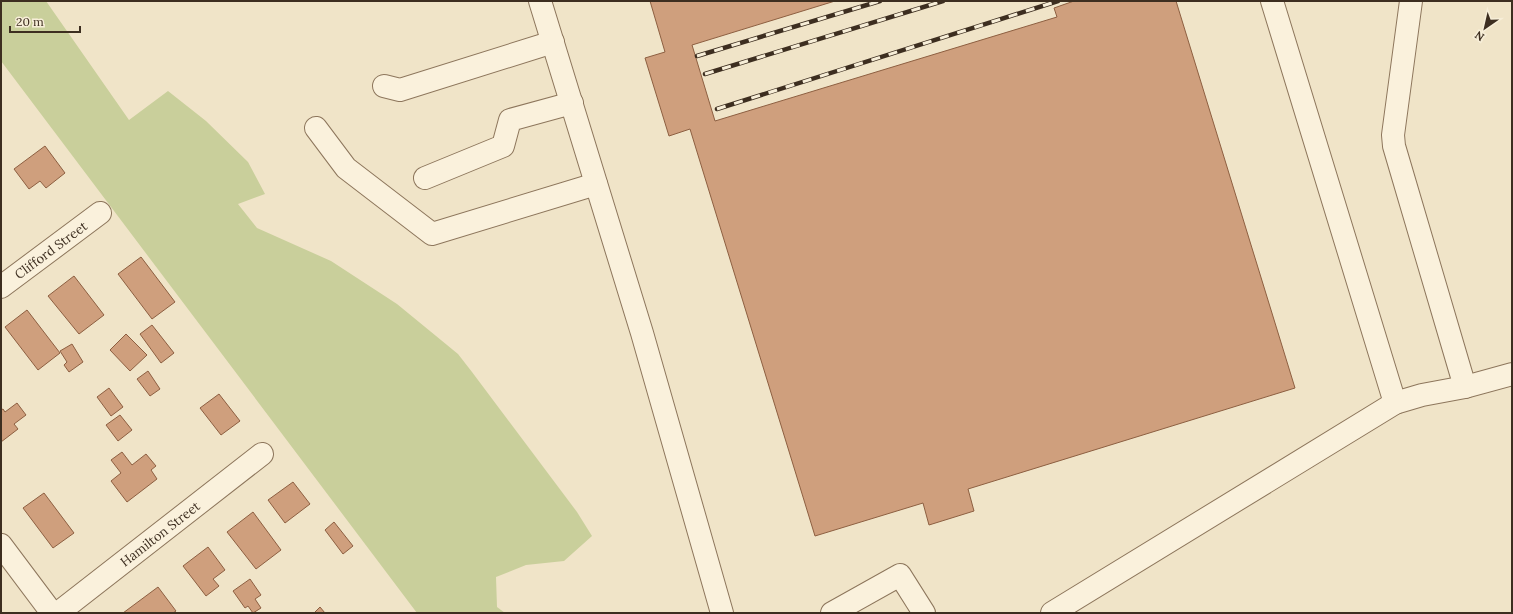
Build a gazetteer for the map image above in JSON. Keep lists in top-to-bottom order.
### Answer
{
  "streets": {
    "street": ["Clifford Street", "Hamilton Street"]
  },
  "scale_bar": "20 m",
  "north": "bottom left"
}
